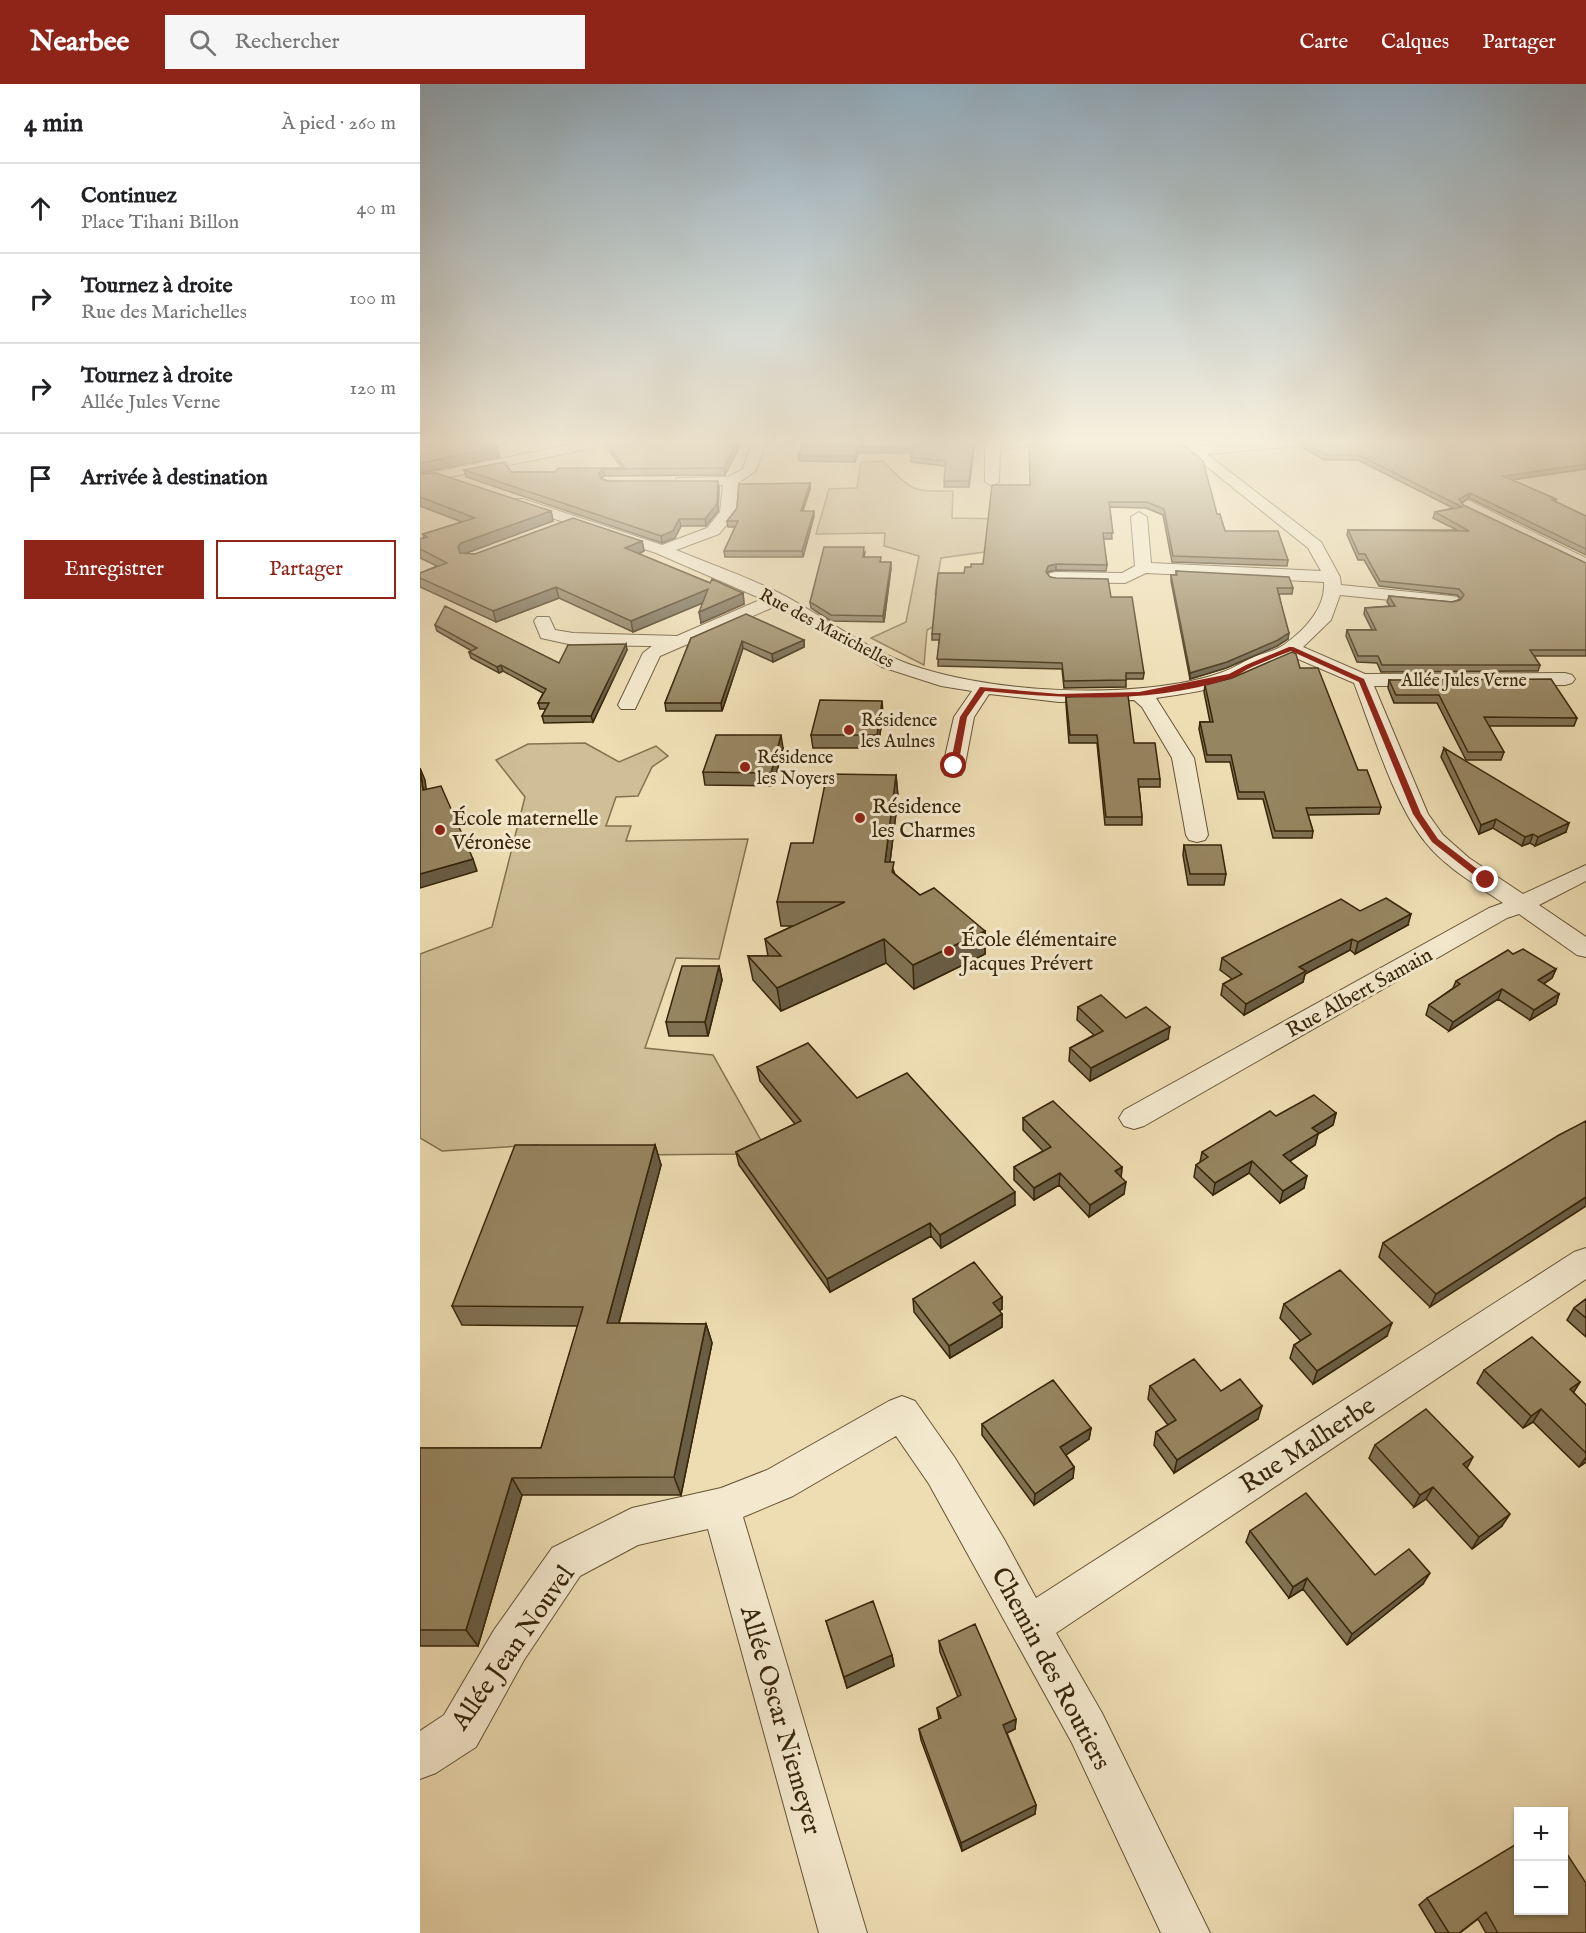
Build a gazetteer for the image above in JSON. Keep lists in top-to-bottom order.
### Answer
{
  "streets": {
    "street": [
      "Rue des Marichelles",
      "Allée Jules Verne",
      "Rue Albert Samain",
      "Rue Malherbe",
      "Allée Jean Nouvel",
      "Chemin des Routiers",
      "Allée Oscar Niemeyer"
    ]
  },
  "crossings": [
    ["Rue des Marichelles", "Allée Jules Verne"],
    ["Rue Malherbe", "Chemin des Routiers"],
    ["Allée Jean Nouvel", "Chemin des Routiers"],
    ["Allée Jean Nouvel", "Allée Oscar Niemeyer"]
  ],
  "places": [
    "Résidence les Aulnes",
    "Résidence les Noyers",
    "Résidence les Charmes",
    "École maternelle Véronèse",
    "École élémentaire Jacques Prévert"
  ],
  "page": {
    "header": "Nearbee",
    "search": "Rechercher",
    "nav": ["Carte", "Calques", "Partager"],
    "heading": ["4 min", "À pied · 260 m"],
    "list": [
      ["Continuez", "Place Tihani Billon", "40 m"],
      ["Tournez à droite", "Rue des Marichelles", "100 m"],
      ["Tournez à droite", "Allée Jules Verne", "120 m"],
      "Arrivée à destination"
    ],
    "buttons": ["Enregistrer", "Partager"],
    "map_buttons": ["+", "−"]
  }
}
